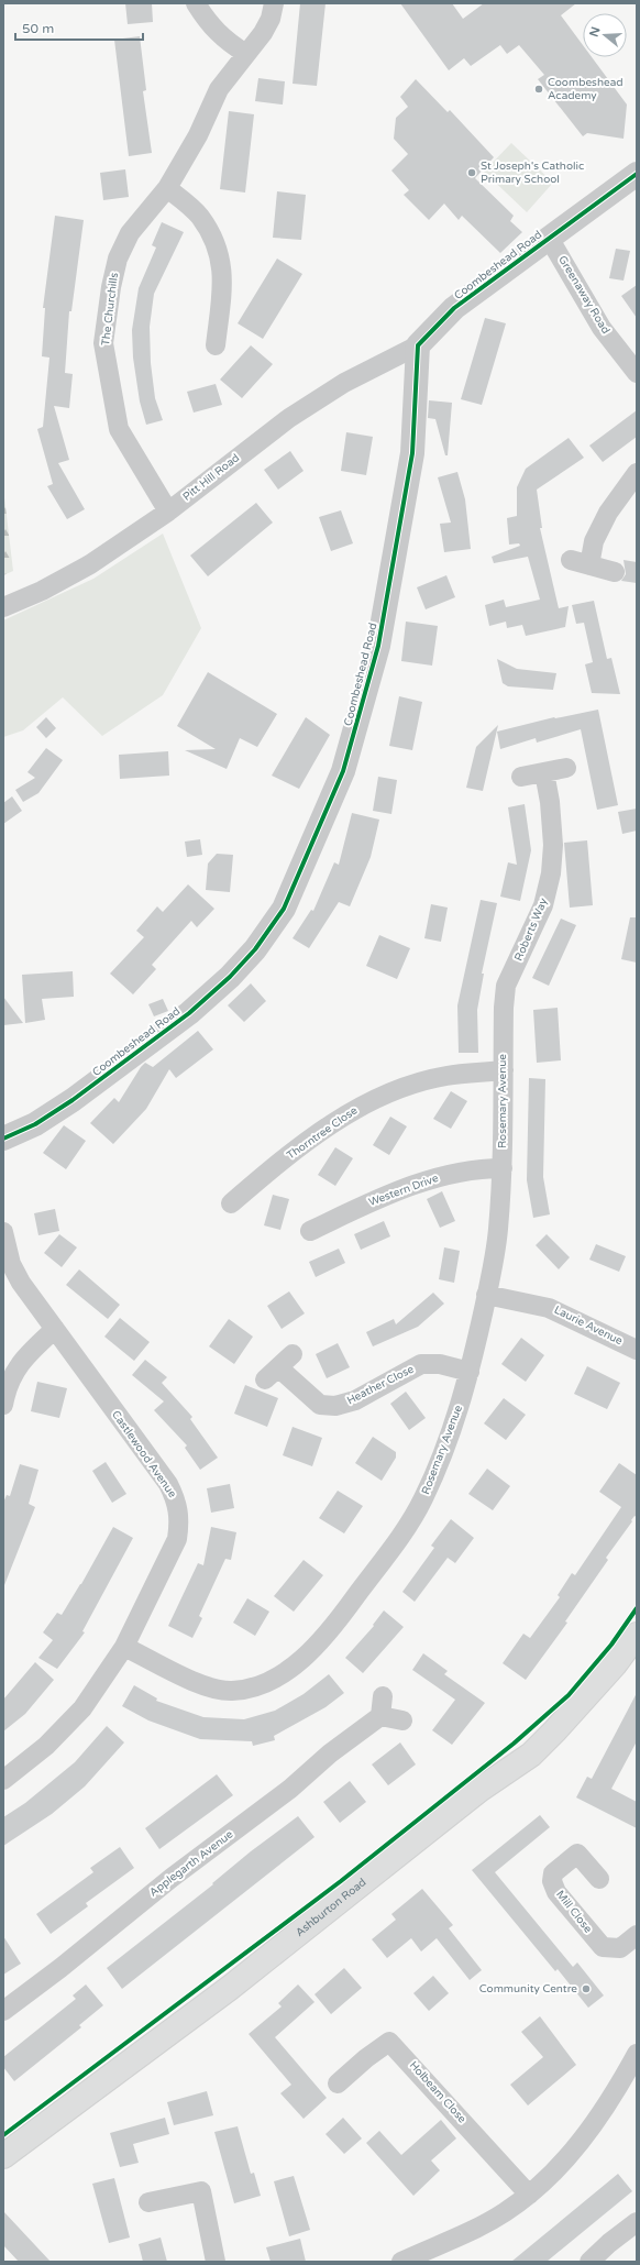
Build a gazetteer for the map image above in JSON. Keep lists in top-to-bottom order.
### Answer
{
  "streets": {
    "main road": ["Ashburton Road"],
    "street": [
      "Coombeshead Road",
      "Greenaway Road",
      "The Churchills",
      "Pitt Hill Road",
      "Roberts Way",
      "Rosemary Avenue",
      "Thorntree Close",
      "Western Drive",
      "Laurie Avenue",
      "Heather Close",
      "Castlewood Avenue",
      "Applegarth Avenue",
      "Mill Close",
      "Holbeam Close"
    ]
  },
  "crossings": [
    ["Coombeshead Road", "Greenaway Road"],
    ["Coombeshead Road", "Pitt Hill Road"],
    ["The Churchills", "Pitt Hill Road"],
    ["Roberts Way", "Rosemary Avenue"],
    ["Rosemary Avenue", "Thorntree Close"],
    ["Rosemary Avenue", "Western Drive"],
    ["Rosemary Avenue", "Laurie Avenue"],
    ["Rosemary Avenue", "Heather Close"],
    ["Rosemary Avenue", "Castlewood Avenue"]
  ],
  "places": ["Coombeshead Academy", "St Joseph's Catholic Primary School", "Community Centre"],
  "scale_bar": "50 m",
  "north": "left"
}
